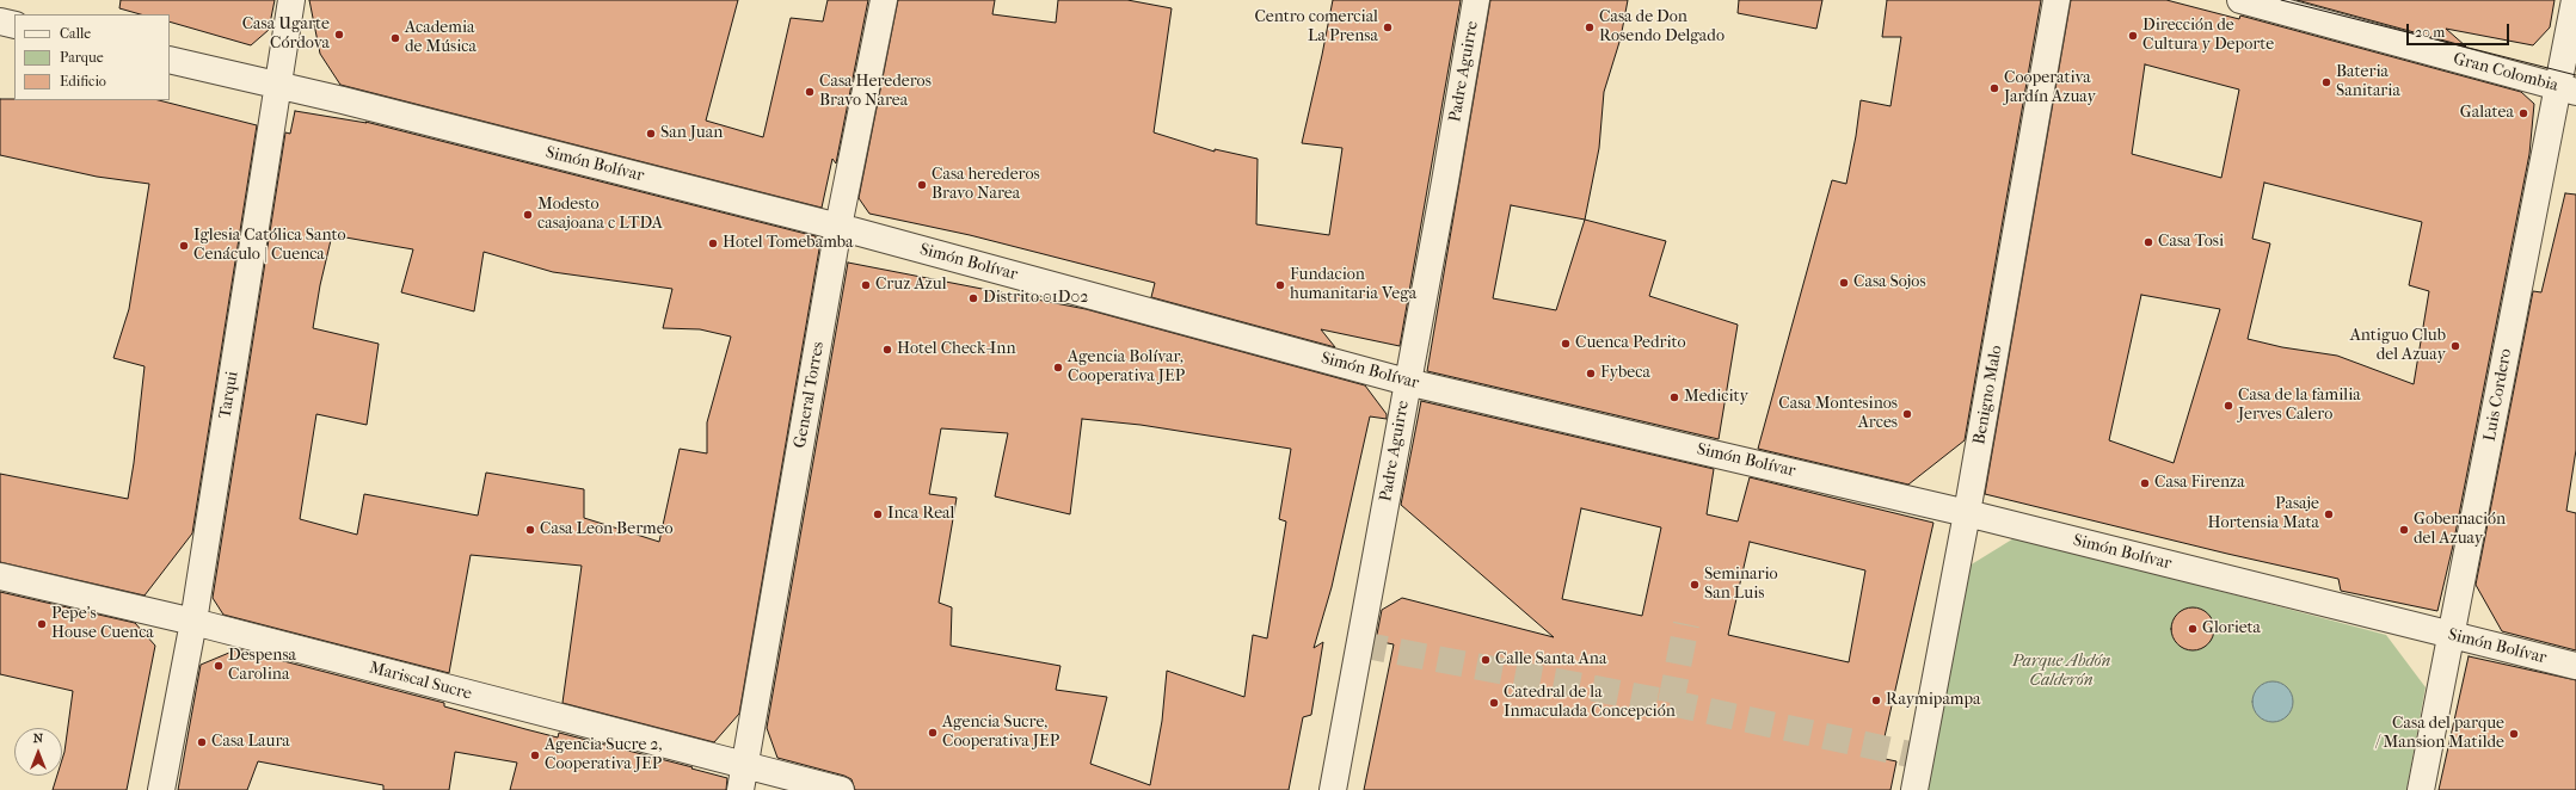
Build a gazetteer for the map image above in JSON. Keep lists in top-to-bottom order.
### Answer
{
  "streets": {
    "street": [
      "Padre Aguirre",
      "Gran Colombia",
      "Simón Bolívar",
      "Tarqui",
      "General Torres",
      "Benigno Malo",
      "Luis Cordero",
      "Mariscal Sucre"
    ]
  },
  "crossings": [
    ["Padre Aguirre", "Simón Bolívar"],
    ["Gran Colombia", "Luis Cordero"],
    ["Simón Bolívar", "Tarqui"],
    ["Simón Bolívar", "General Torres"],
    ["Simón Bolívar", "Benigno Malo"],
    ["Simón Bolívar", "Luis Cordero"],
    ["Tarqui", "Mariscal Sucre"],
    ["General Torres", "Mariscal Sucre"]
  ],
  "parks": ["Parque Abdón Calderón"],
  "places": [
    "Centro comercial La Prensa",
    "Casa de Don Rosendo Delgado",
    "Casa Ugarte Córdova",
    "Dirección de Cultura y Deporte",
    "Academia de Música",
    "Bateria Sanitaria",
    "Cooperativa Jardín Azuay",
    "Casa Herederos Bravo Narea",
    "Galatea",
    "San Juan",
    "Casa herederos Bravo Narea",
    "Modesto casajoana c LTDA",
    "Casa Tosi",
    "Hotel Tomebamba",
    "Iglesia Católica Santo Cenáculo | Cuenca",
    "Casa Sojos",
    "Cruz Azul",
    "Fundacion humanitaria Vega",
    "Distrito 01D02",
    "Cuenca Pedrito",
    "Antiguo Club del Azuay",
    "Hotel Check-Inn",
    "Agencia Bolívar, Cooperativa JEP",
    "Fybeca",
    "Medicity",
    "Casa de la familia Jerves Calero",
    "Casa Montesinos Arces",
    "Casa Firenza",
    "Inca Real",
    "Pasaje Hortensia Mata",
    "Casa Leon Bermeo",
    "Gobernación del Azuay",
    "Seminario San Luis",
    "Pepe's House Cuenca",
    "Glorieta",
    "Calle Santa Ana",
    "Despensa Carolina",
    "Raymipampa",
    "Catedral de la Inmaculada Concepción",
    "Agencia Sucre, Cooperativa JEP",
    "Casa del parque / Mansion Matilde",
    "Casa Laura",
    "Agencia Sucre 2, Cooperativa JEP"
  ],
  "legend": ["Calle", "Parque", "Edificio"],
  "scale_bar": "20 m",
  "north": "top"
}
